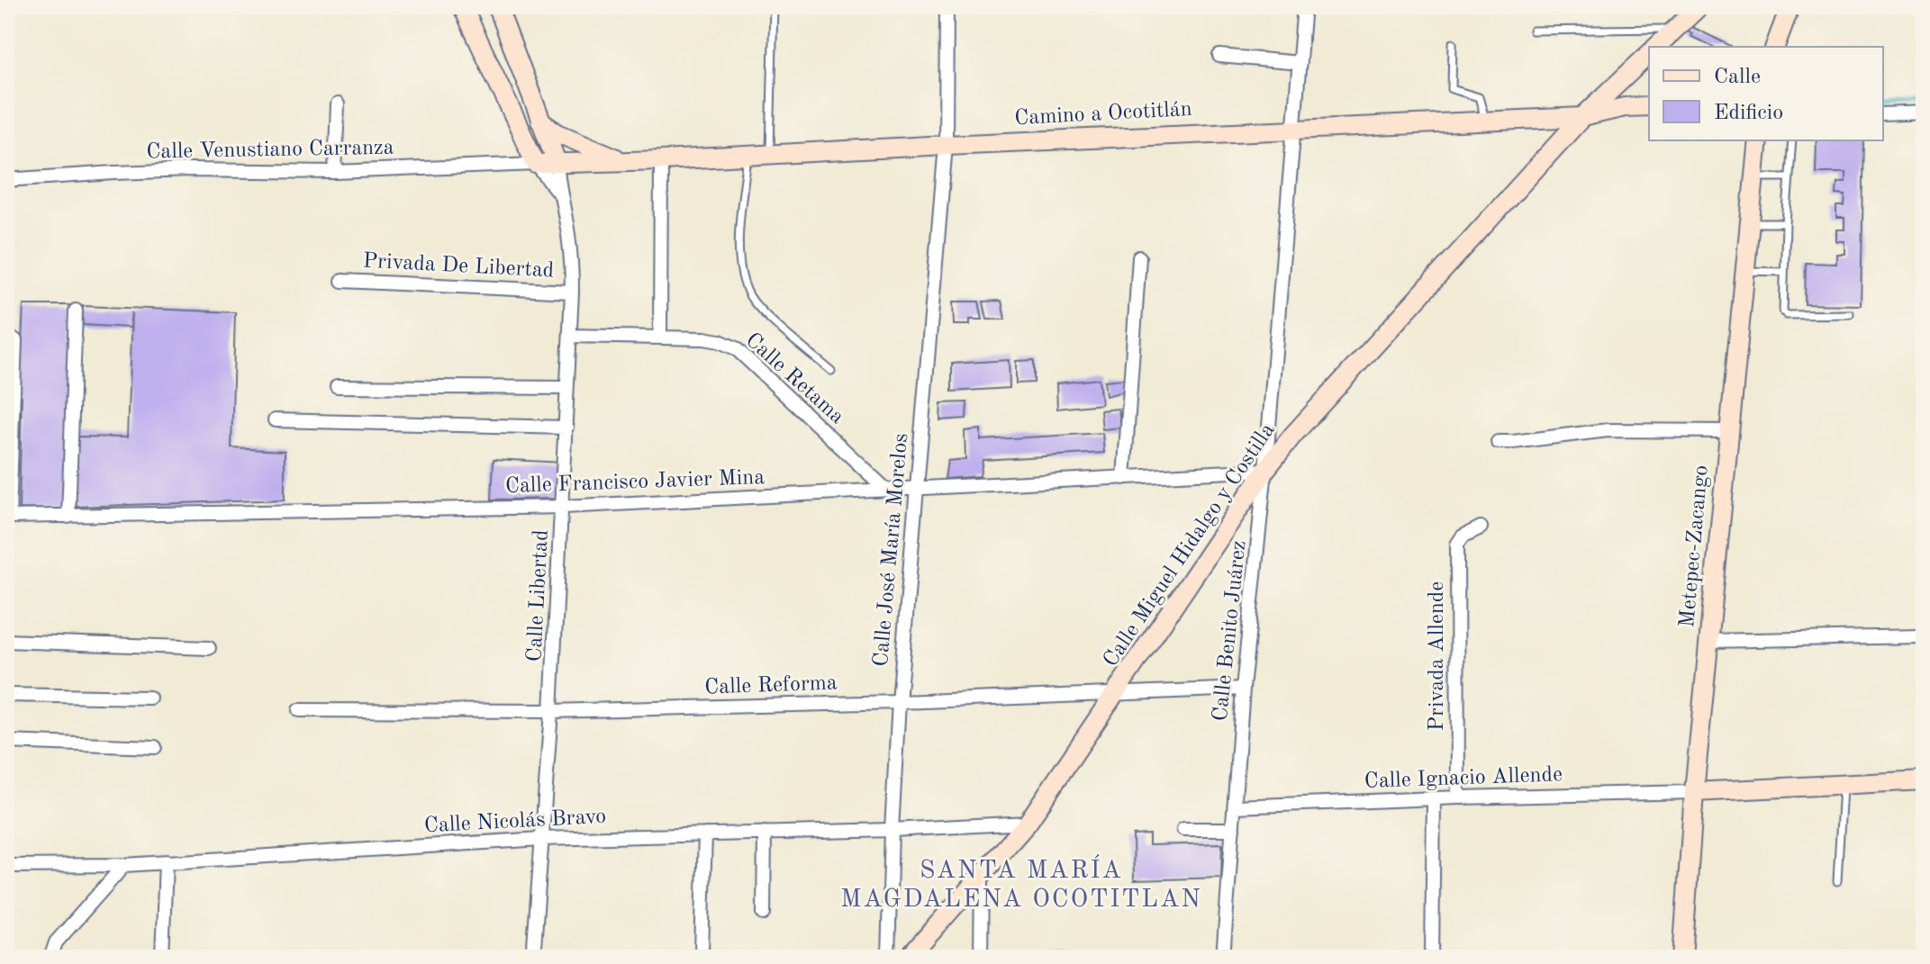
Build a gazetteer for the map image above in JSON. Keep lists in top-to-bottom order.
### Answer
{
  "streets": {
    "main road": ["Camino a Ocotitlán", "Calle Miguel Hidalgo y Costilla", "Metepec-Zacango"],
    "street": [
      "Calle Venustiano Carranza",
      "Privada De Libertad",
      "Calle Retama",
      "Calle Francisco Javier Mina",
      "Calle José María Morelos",
      "Calle Libertad",
      "Calle Benito Juárez",
      "Privada Allende",
      "Calle Reforma",
      "Calle Ignacio Allende",
      "Calle Nicolás Bravo"
    ]
  },
  "crossings": [
    ["Camino a Ocotitlán", "Calle Venustiano Carranza"],
    ["Camino a Ocotitlán", "Calle Miguel Hidalgo y Costilla"],
    ["Camino a Ocotitlán", "Calle José María Morelos"],
    ["Camino a Ocotitlán", "Calle Libertad"],
    ["Camino a Ocotitlán", "Calle Benito Juárez"],
    ["Calle Venustiano Carranza", "Calle Libertad"],
    ["Privada De Libertad", "Calle Libertad"],
    ["Calle Retama", "Calle Francisco Javier Mina"],
    ["Calle Retama", "Calle Libertad"],
    ["Calle Francisco Javier Mina", "Calle Miguel Hidalgo y Costilla"],
    ["Calle Francisco Javier Mina", "Calle José María Morelos"],
    ["Calle Francisco Javier Mina", "Calle Libertad"],
    ["Calle Francisco Javier Mina", "Calle Benito Juárez"],
    ["Calle Miguel Hidalgo y Costilla", "Calle Benito Juárez"],
    ["Calle Miguel Hidalgo y Costilla", "Calle Reforma"],
    ["Calle Miguel Hidalgo y Costilla", "Calle Nicolás Bravo"],
    ["Metepec-Zacango", "Calle Ignacio Allende"],
    ["Calle José María Morelos", "Calle Reforma"],
    ["Calle José María Morelos", "Calle Nicolás Bravo"],
    ["Calle Libertad", "Calle Reforma"],
    ["Calle Libertad", "Calle Nicolás Bravo"],
    ["Calle Benito Juárez", "Calle Reforma"],
    ["Calle Benito Juárez", "Calle Ignacio Allende"],
    ["Privada Allende", "Calle Ignacio Allende"]
  ],
  "districts": ["SANTA MARÍA MAGDALENA OCOTITLAN"],
  "legend": ["Calle", "Edificio"]
}
